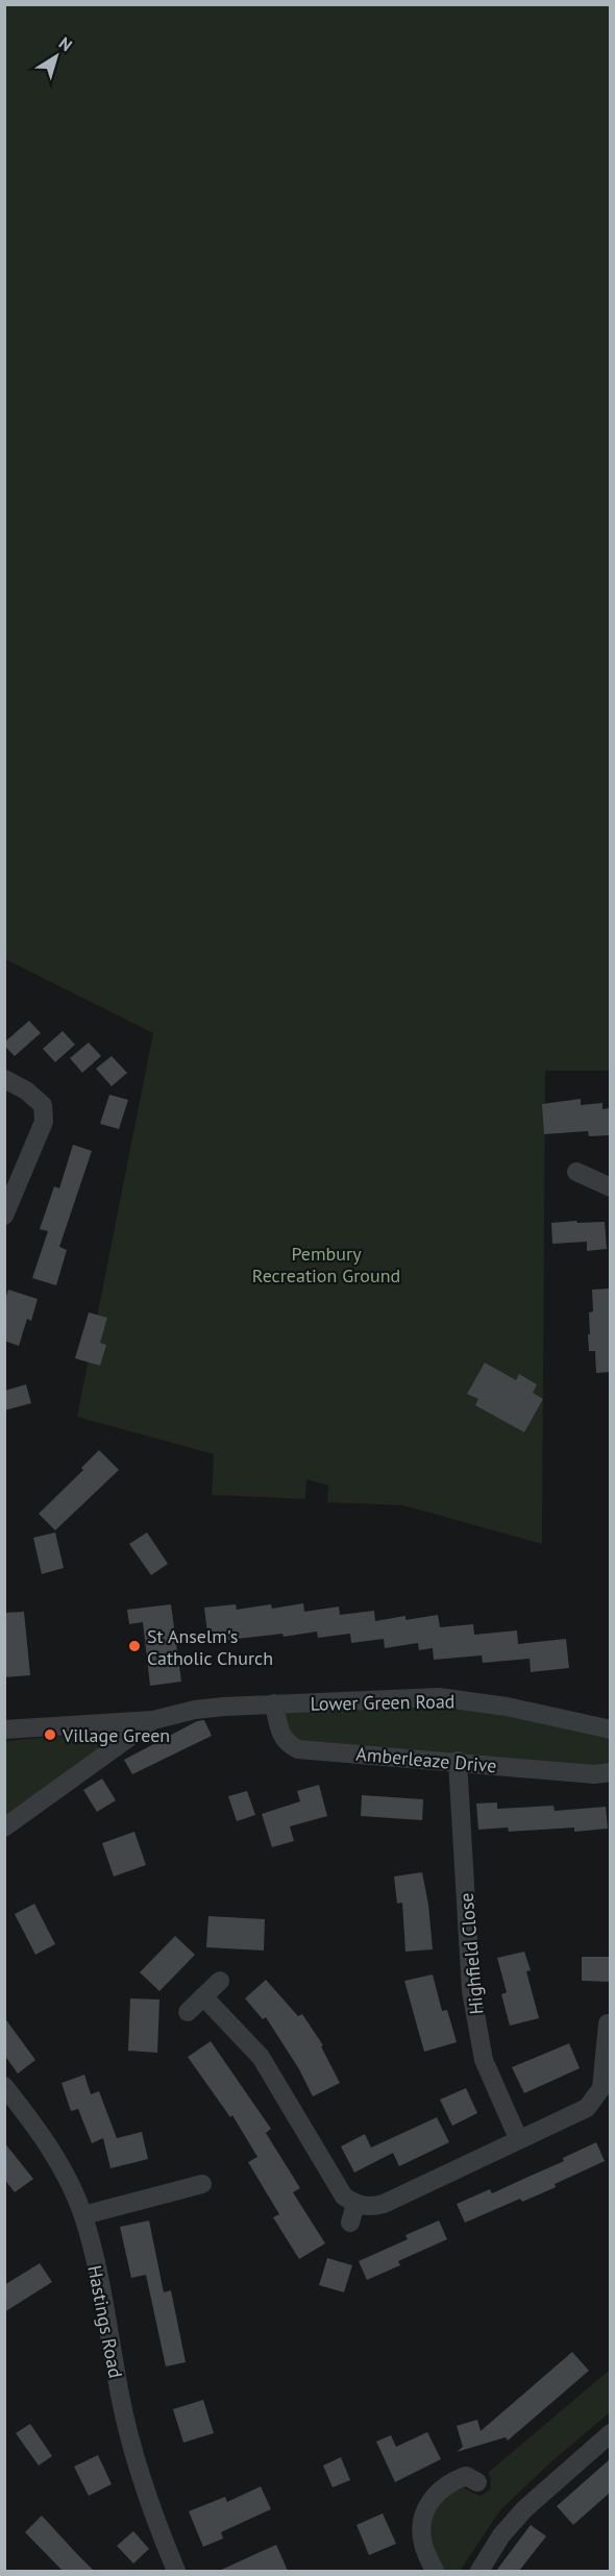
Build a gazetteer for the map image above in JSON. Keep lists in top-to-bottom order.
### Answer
{
  "streets": {
    "street": [
      "Lower Green Road",
      "Amberleaze Drive",
      "Highfield Close",
      "Hastings Road"
    ]
  },
  "crossings": [
    ["Lower Green Road", "Amberleaze Drive"],
    ["Amberleaze Drive", "Highfield Close"]
  ],
  "parks": ["Pembury Recreation Ground"],
  "places": ["St Anselm's Catholic Church", "Village Green"],
  "north": "top right"
}
